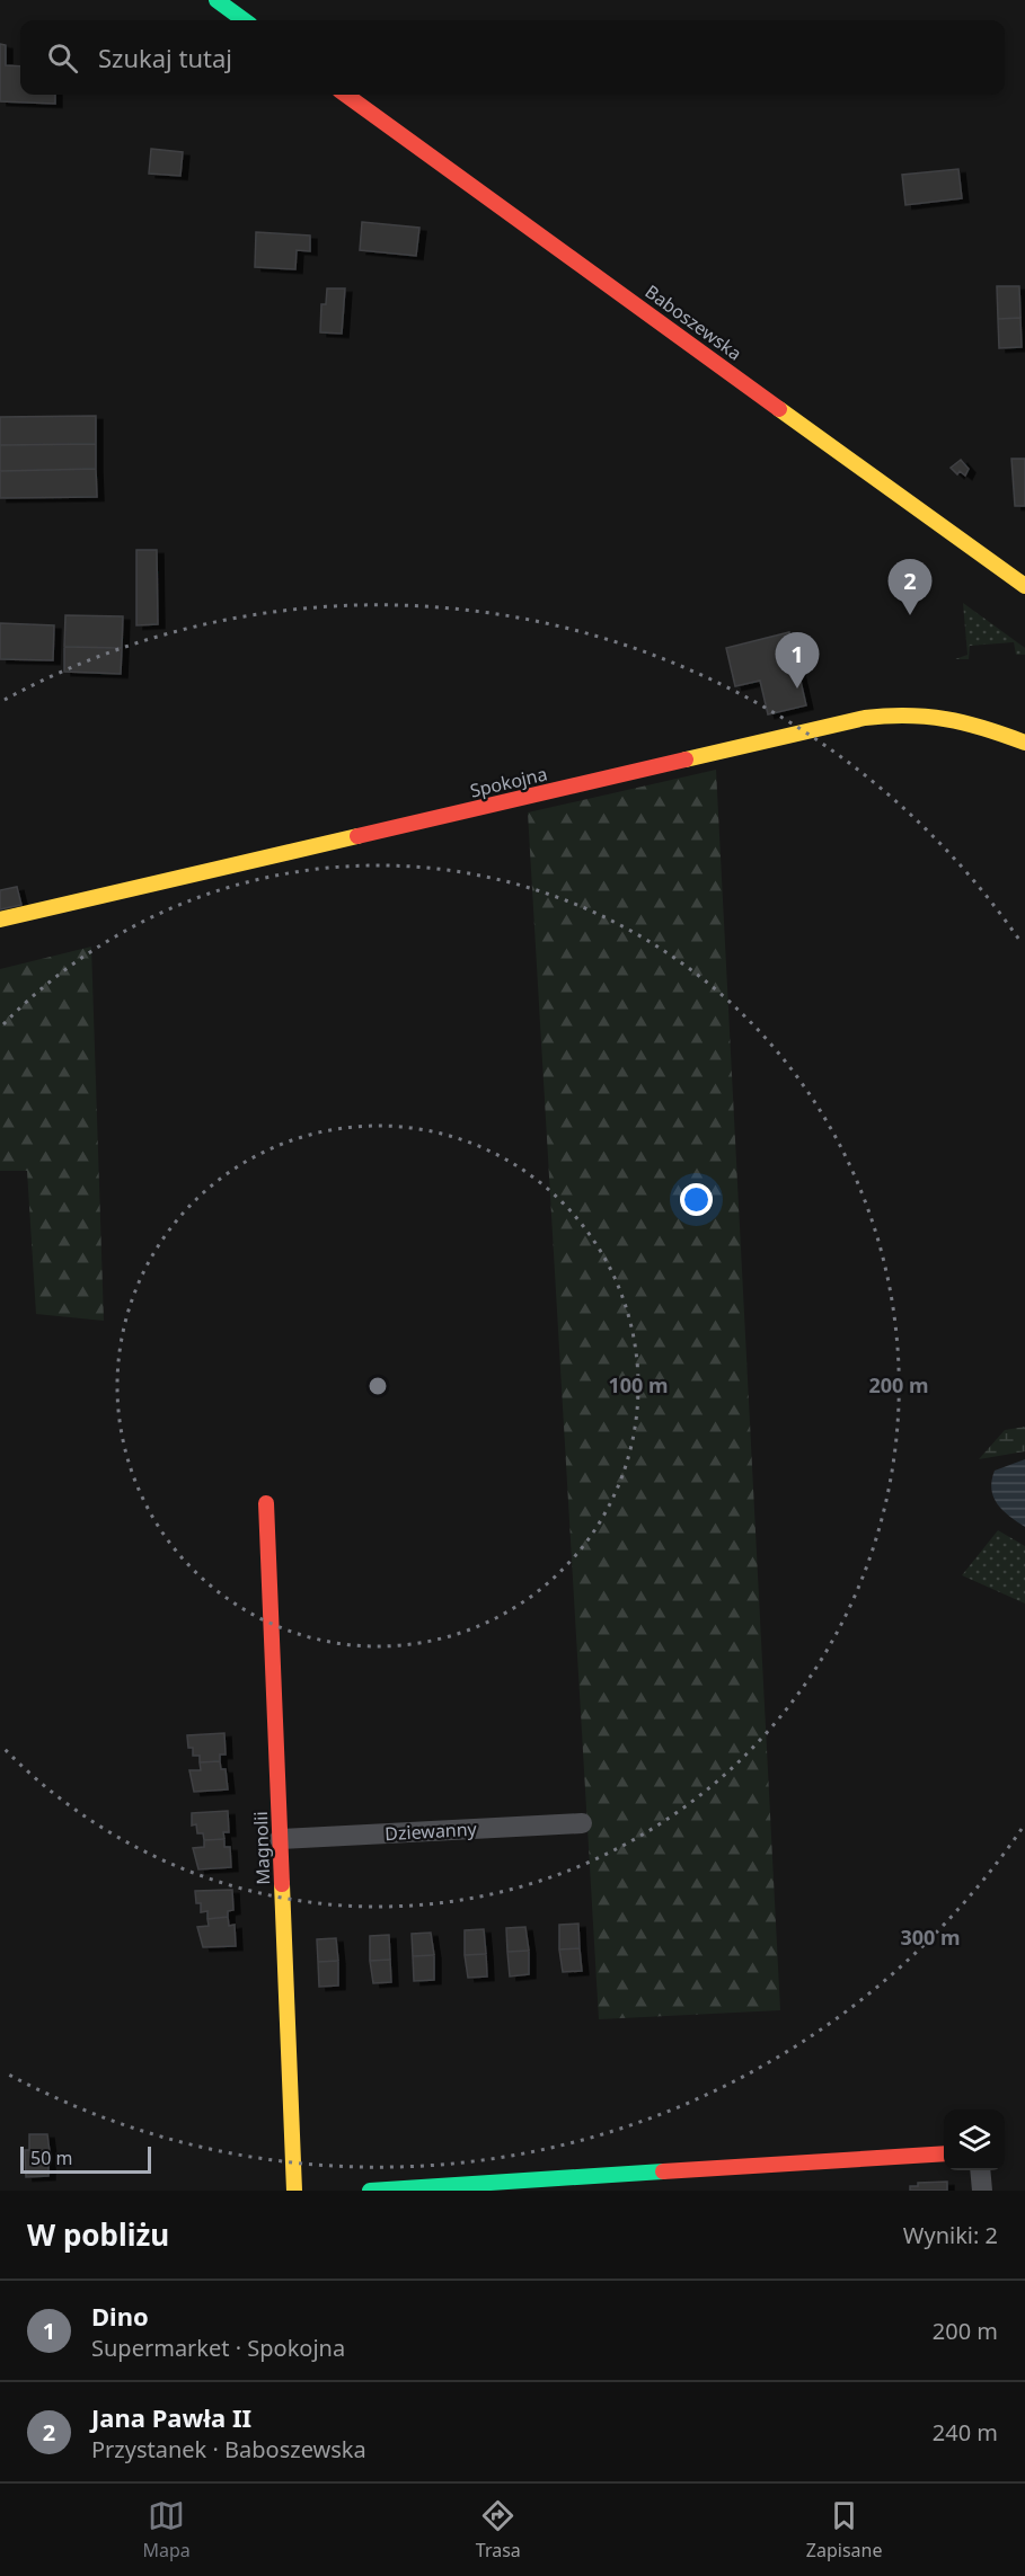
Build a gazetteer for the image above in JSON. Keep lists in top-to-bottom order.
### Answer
{
  "streets": {
    "street": [
      "Baboszewska",
      "Spokojna",
      "Dziewanny",
      "Magnolii"
    ]
  },
  "crossings": [
    ["Dziewanny", "Magnolii"]
  ],
  "scale_bar": "50 m",
  "page": {
    "search": "Szukaj tutaj",
    "pins": ["2", "1"],
    "scale": "50 m",
    "heading": ["W pobliżu", "Wyniki: 2"],
    "list": [
      {
        "mark": "1",
        "name": "Dino",
        "note": "Supermarket · Spokojna",
        "value": "200 m"
      },
      {
        "mark": "2",
        "name": "Jana Pawła II",
        "note": "Przystanek · Baboszewska",
        "value": "240 m"
      }
    ],
    "nav": ["Mapa", "Trasa", "Zapisane"]
  },
  "rings": ["100 m", "200 m", "300 m"]
}
